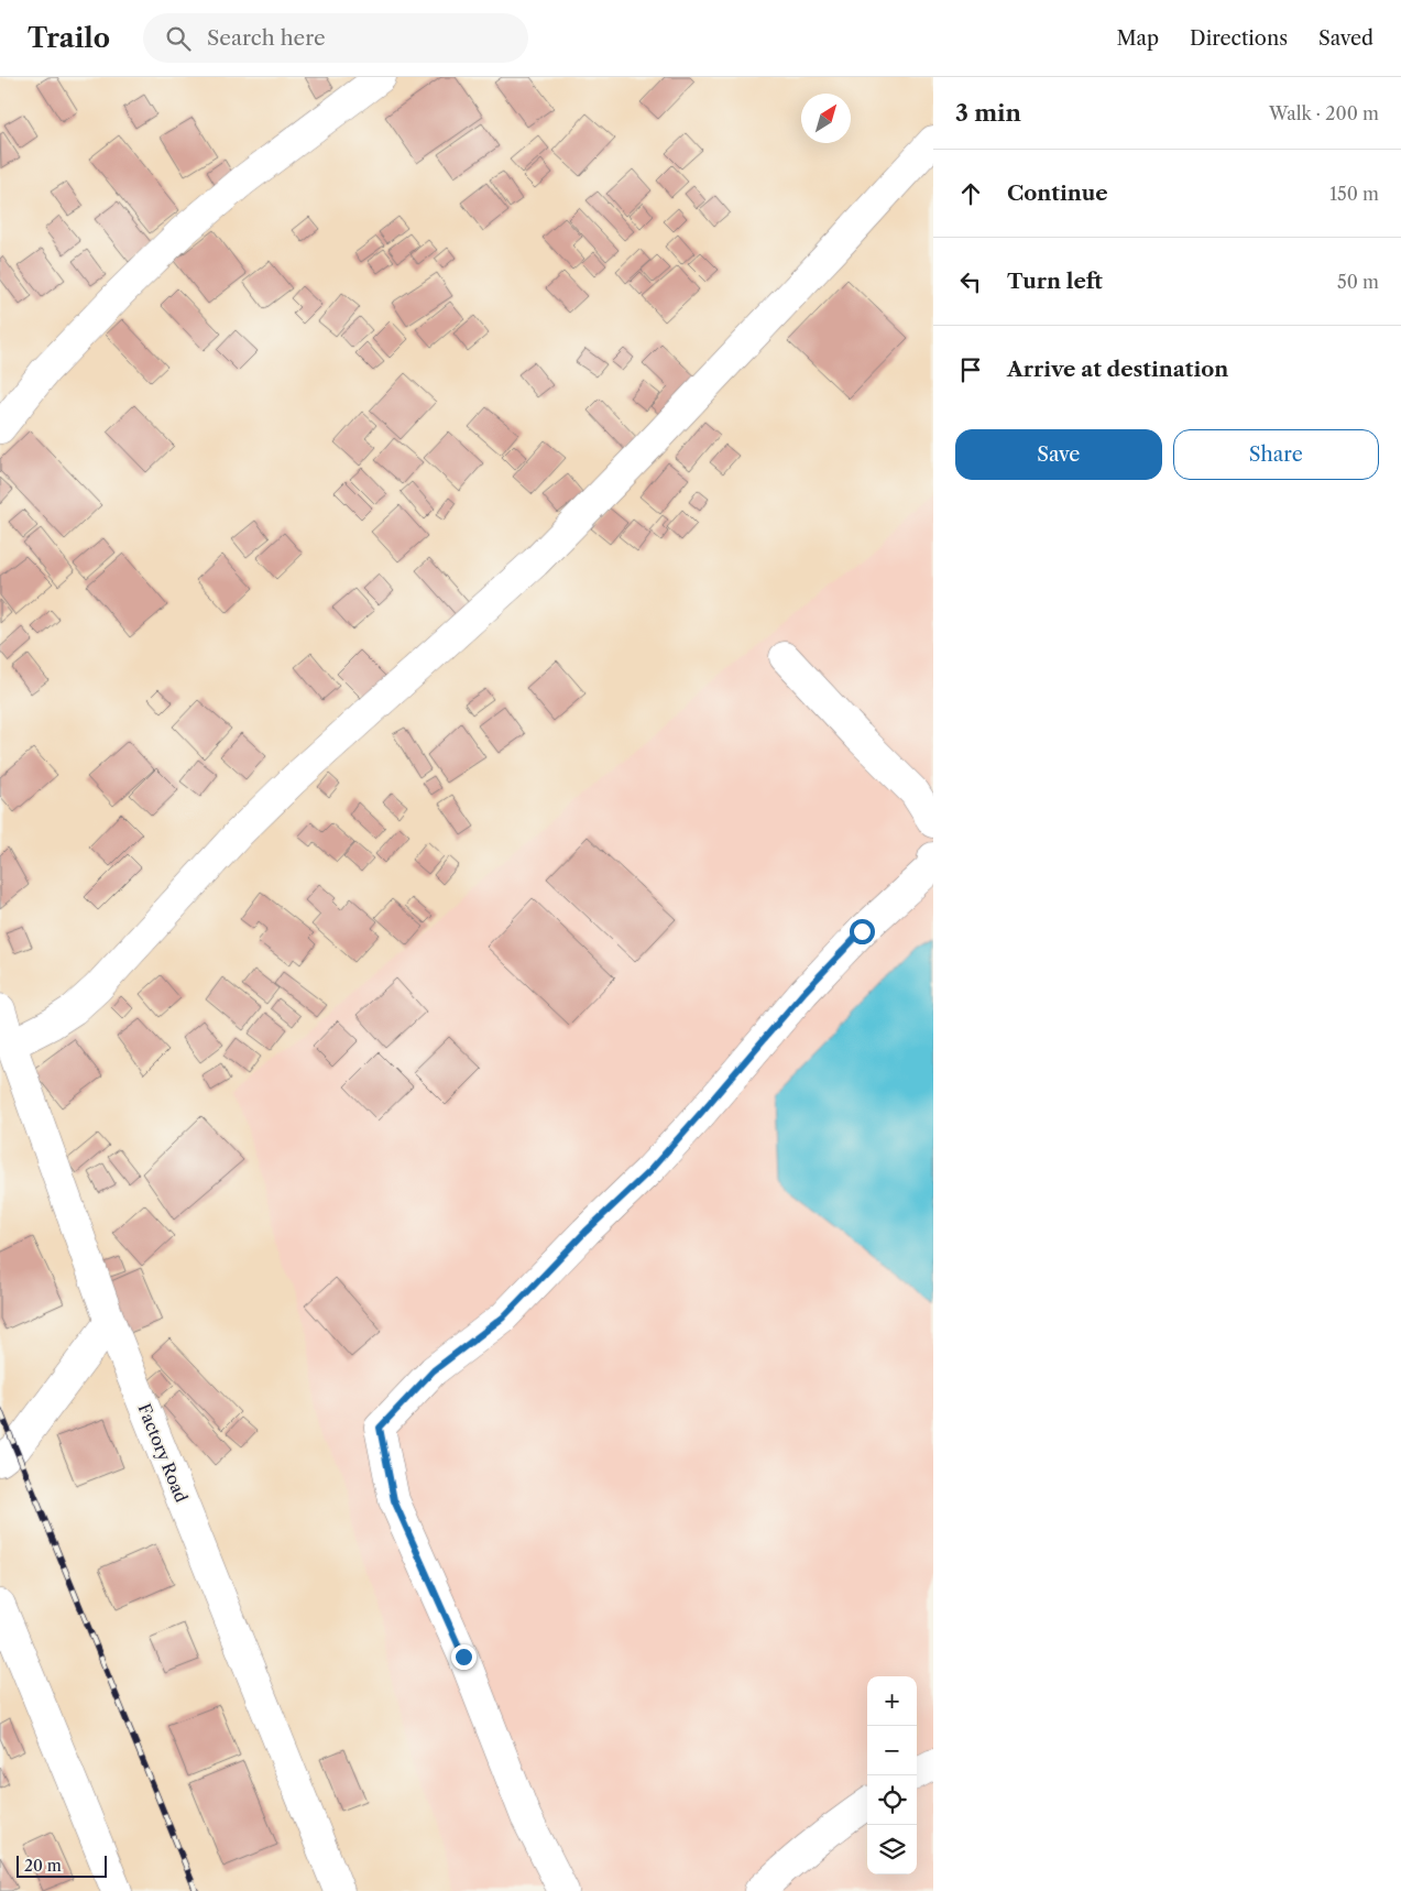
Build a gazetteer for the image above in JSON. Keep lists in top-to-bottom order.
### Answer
{
  "streets": {
    "street": ["Factory Road"]
  },
  "scale_bar": "20 m",
  "north": "top right",
  "page": {
    "header": "Trailo",
    "search": "Search here",
    "nav": ["Map", "Directions", "Saved"],
    "heading": ["3 min", "Walk · 200 m"],
    "list": [
      ["Continue", "150 m"],
      ["Turn left", "50 m"],
      "Arrive at destination"
    ],
    "buttons": ["Save", "Share"],
    "map_buttons": ["+", "−"],
    "scale": "20 m"
  }
}
